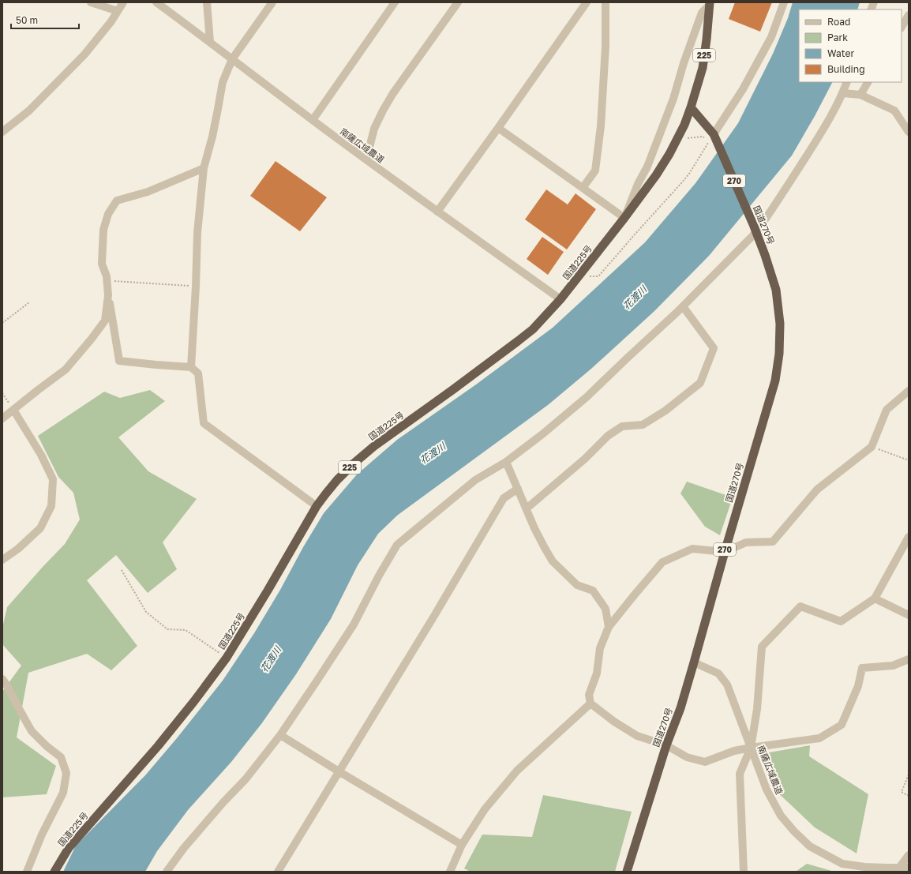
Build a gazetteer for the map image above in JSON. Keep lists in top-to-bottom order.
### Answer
{
  "streets": {
    "highway": [
      "225",
      "270",
      "国道270号",
      "国道225号"
    ],
    "street": ["南薩広域農道"]
  },
  "crossings": [
    ["南薩広域農道", "国道270号"],
    ["南薩広域農道", "国道225号"],
    ["国道270号", "国道225号"]
  ],
  "water": ["花渡川"],
  "legend": [
    "Road",
    "Park",
    "Water",
    "Building"
  ],
  "scale_bar": "50 m"
}
